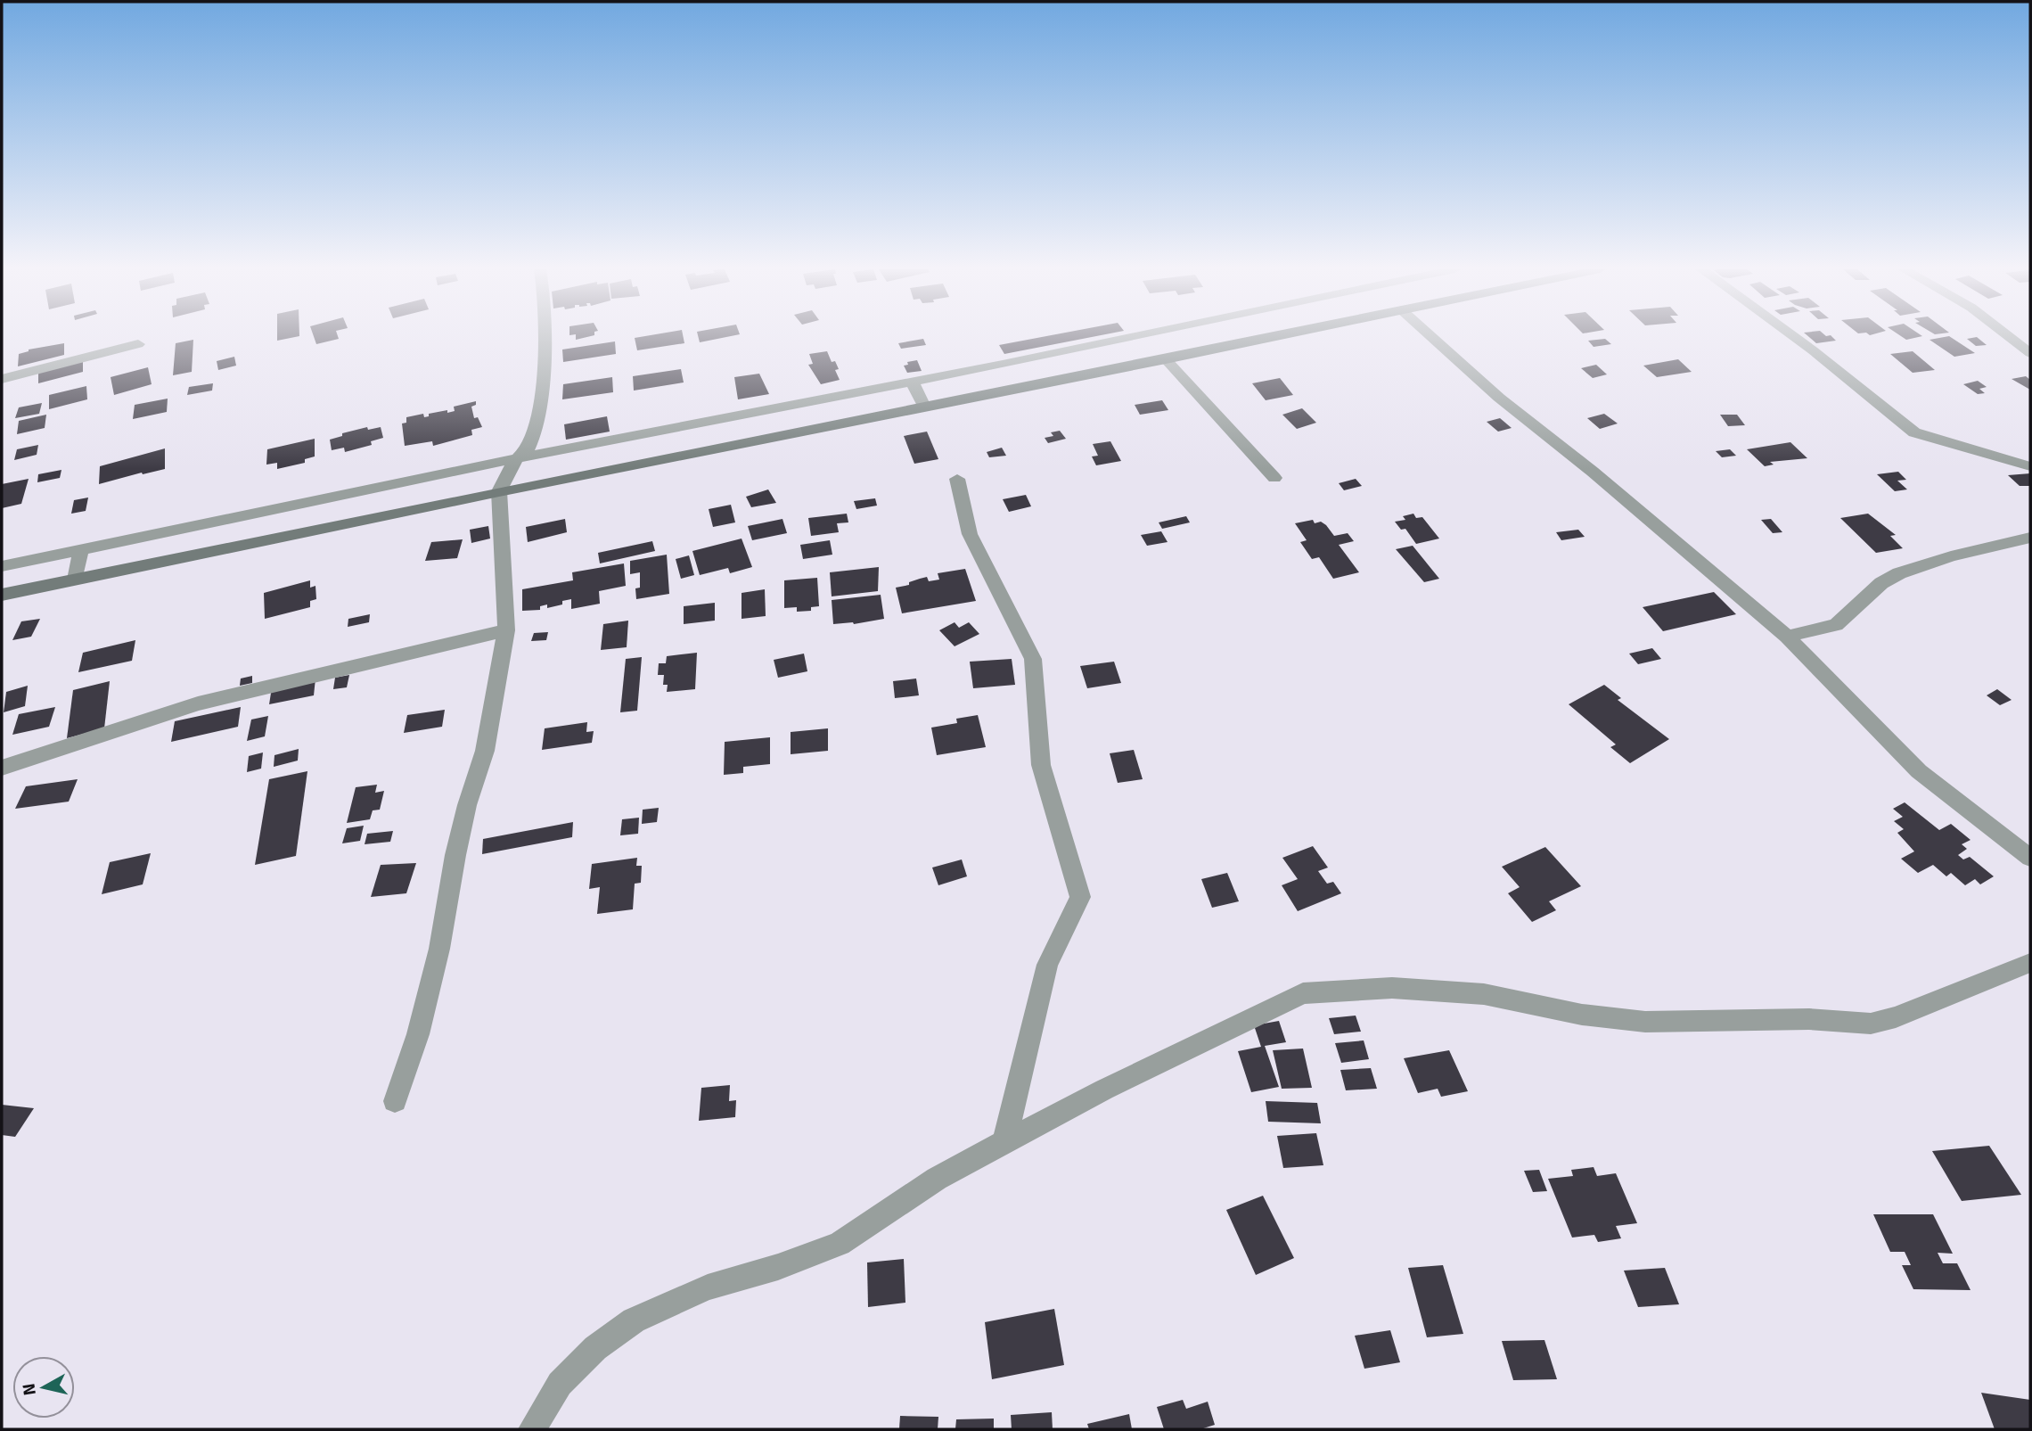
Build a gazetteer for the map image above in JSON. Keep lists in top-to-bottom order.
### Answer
{
  "north": "left"
}
